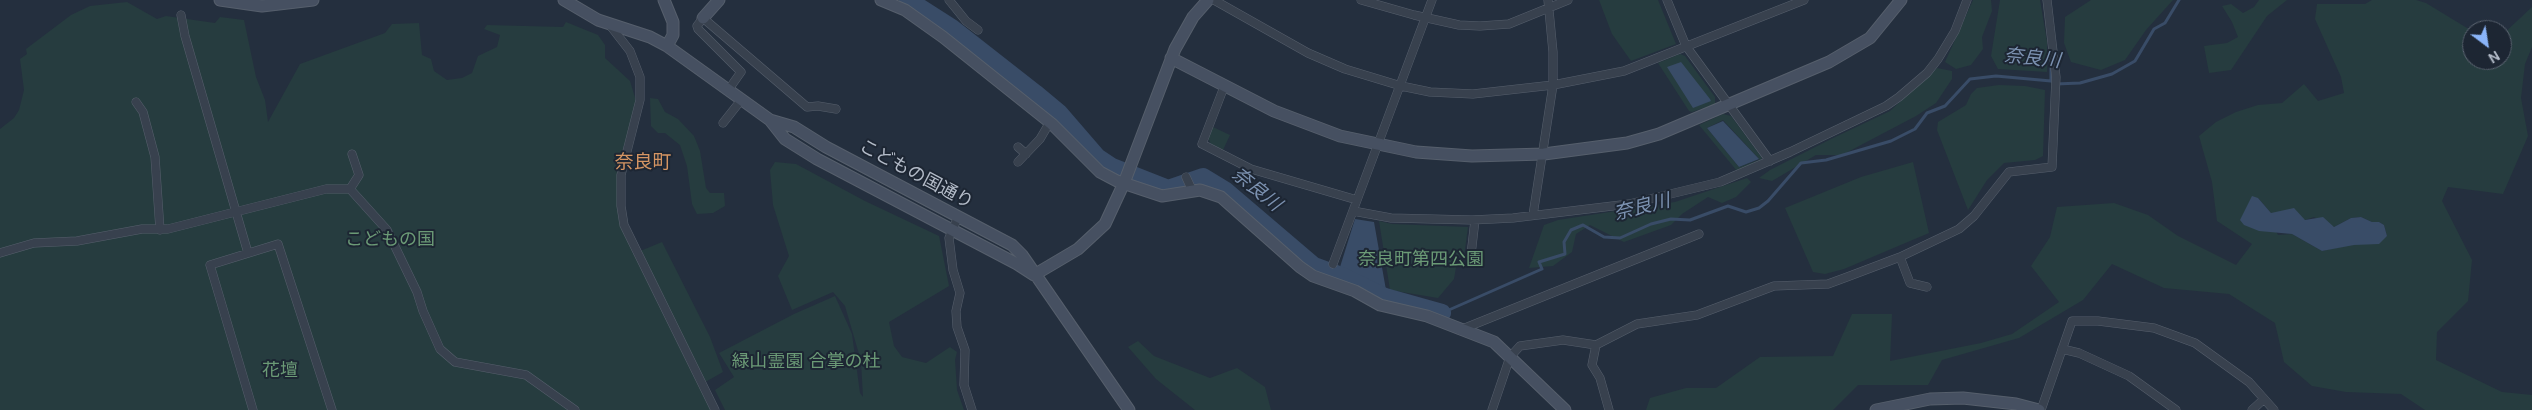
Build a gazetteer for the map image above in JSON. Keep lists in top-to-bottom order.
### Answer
{
  "streets": {
    "street": ["こどもの国通り"]
  },
  "districts": ["奈良町"],
  "water": ["奈良川"],
  "parks": [
    "こどもの国",
    "奈良町第四公園",
    "緑山霊園 合掌の杜",
    "花壇"
  ],
  "north": "bottom right"
}
